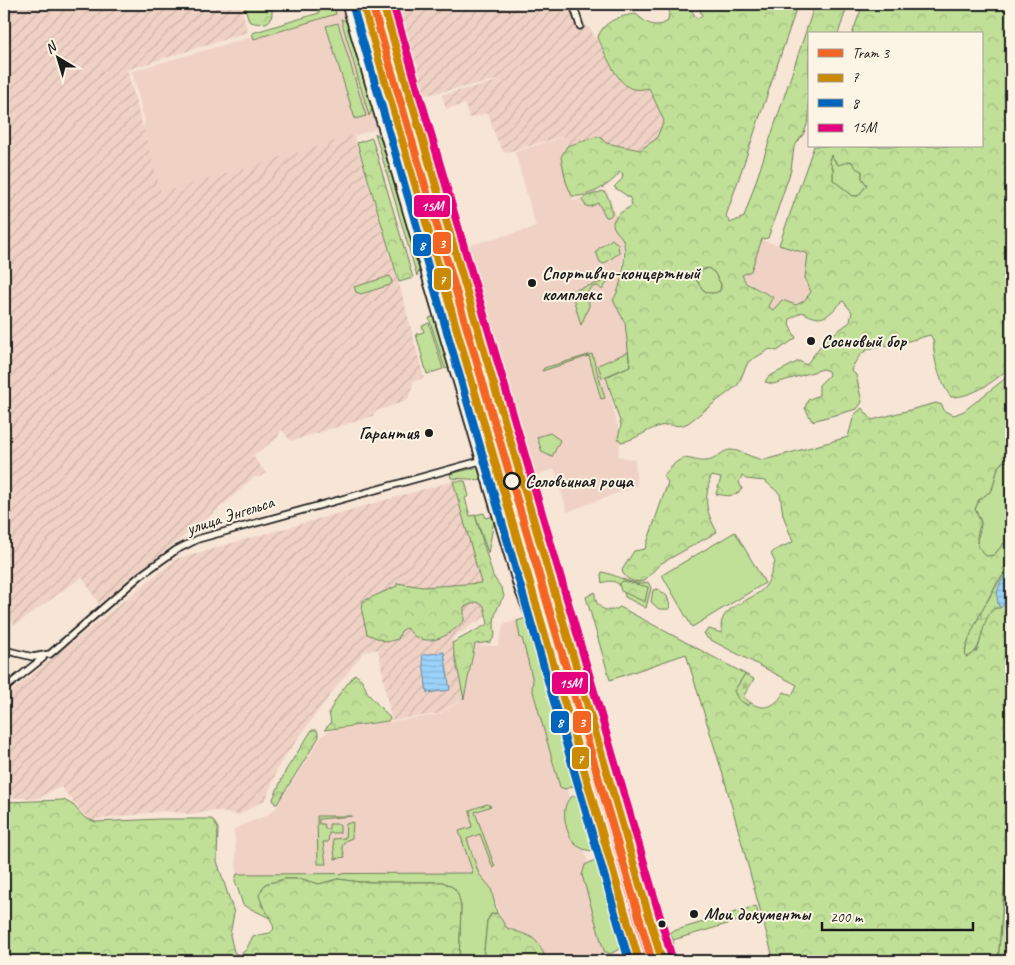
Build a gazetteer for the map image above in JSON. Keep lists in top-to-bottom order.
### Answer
{
  "streets": {
    "street": ["улица Энгельса"]
  },
  "places": [
    "Спортивно-концертный комплекс",
    "Сосновый бор",
    "Гарантия",
    "Соловьиная роща",
    "Мои документы"
  ],
  "lines": [
    "tram line 3",
    "transit line 7",
    "transit line 15М",
    "transit line 8"
  ],
  "legend": [
    "Tram 3",
    "7",
    "8",
    "15М"
  ],
  "scale_bar": "200 m",
  "north": "top left"
}
